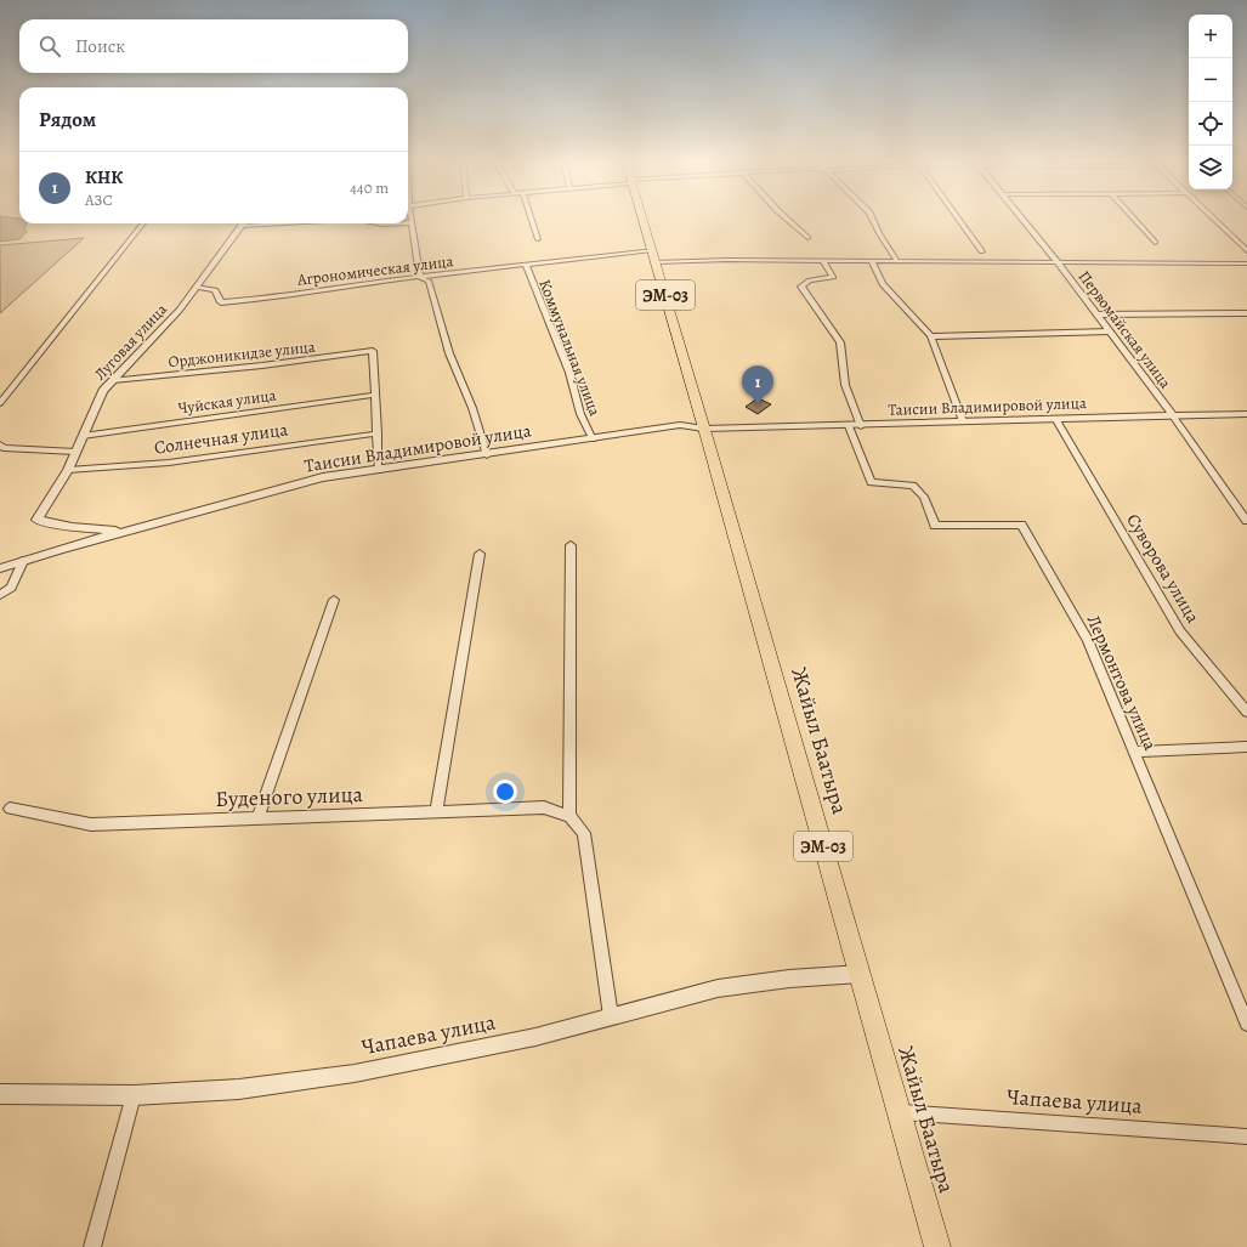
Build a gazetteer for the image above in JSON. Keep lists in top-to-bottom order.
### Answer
{
  "streets": {
    "highway": ["ЭМ-03", "Жайыл Баатыра"],
    "street": [
      "Агрономическая улица",
      "Первомайская улица",
      "Луговая улица",
      "Коммунальная улица",
      "Орджоникидзе улица",
      "Чуйская улица",
      "Таисии Владимировой улица",
      "Солнечная улица",
      "Суворова улица",
      "Лермонтова улица",
      "Буденого улица",
      "Чапаева улица"
    ]
  },
  "crossings": [
    ["Агрономическая улица", "ЭМ-03"],
    ["Агрономическая улица", "Луговая улица"],
    ["Агрономическая улица", "Коммунальная улица"],
    ["ЭМ-03", "Таисии Владимировой улица"],
    ["ЭМ-03", "Жайыл Баатыра"],
    ["Первомайская улица", "Таисии Владимировой улица"],
    ["Луговая улица", "Орджоникидзе улица"],
    ["Луговая улица", "Чуйская улица"],
    ["Луговая улица", "Солнечная улица"],
    ["Коммунальная улица", "Таисии Владимировой улица"],
    ["Орджоникидзе улица", "Чуйская улица"],
    ["Таисии Владимировой улица", "Суворова улица"],
    ["Таисии Владимировой улица", "Лермонтова улица"],
    ["Таисии Владимировой улица", "Жайыл Баатыра"],
    ["Жайыл Баатыра", "Чапаева улица"]
  ],
  "page": {
    "map_buttons": ["+", "−"],
    "search": "Поиск",
    "heading": "Рядом",
    "list": [
      {
        "mark": "1",
        "name": "КНК",
        "note": "АЗС",
        "value": "440 m"
      }
    ],
    "pins": "1"
  }
}
